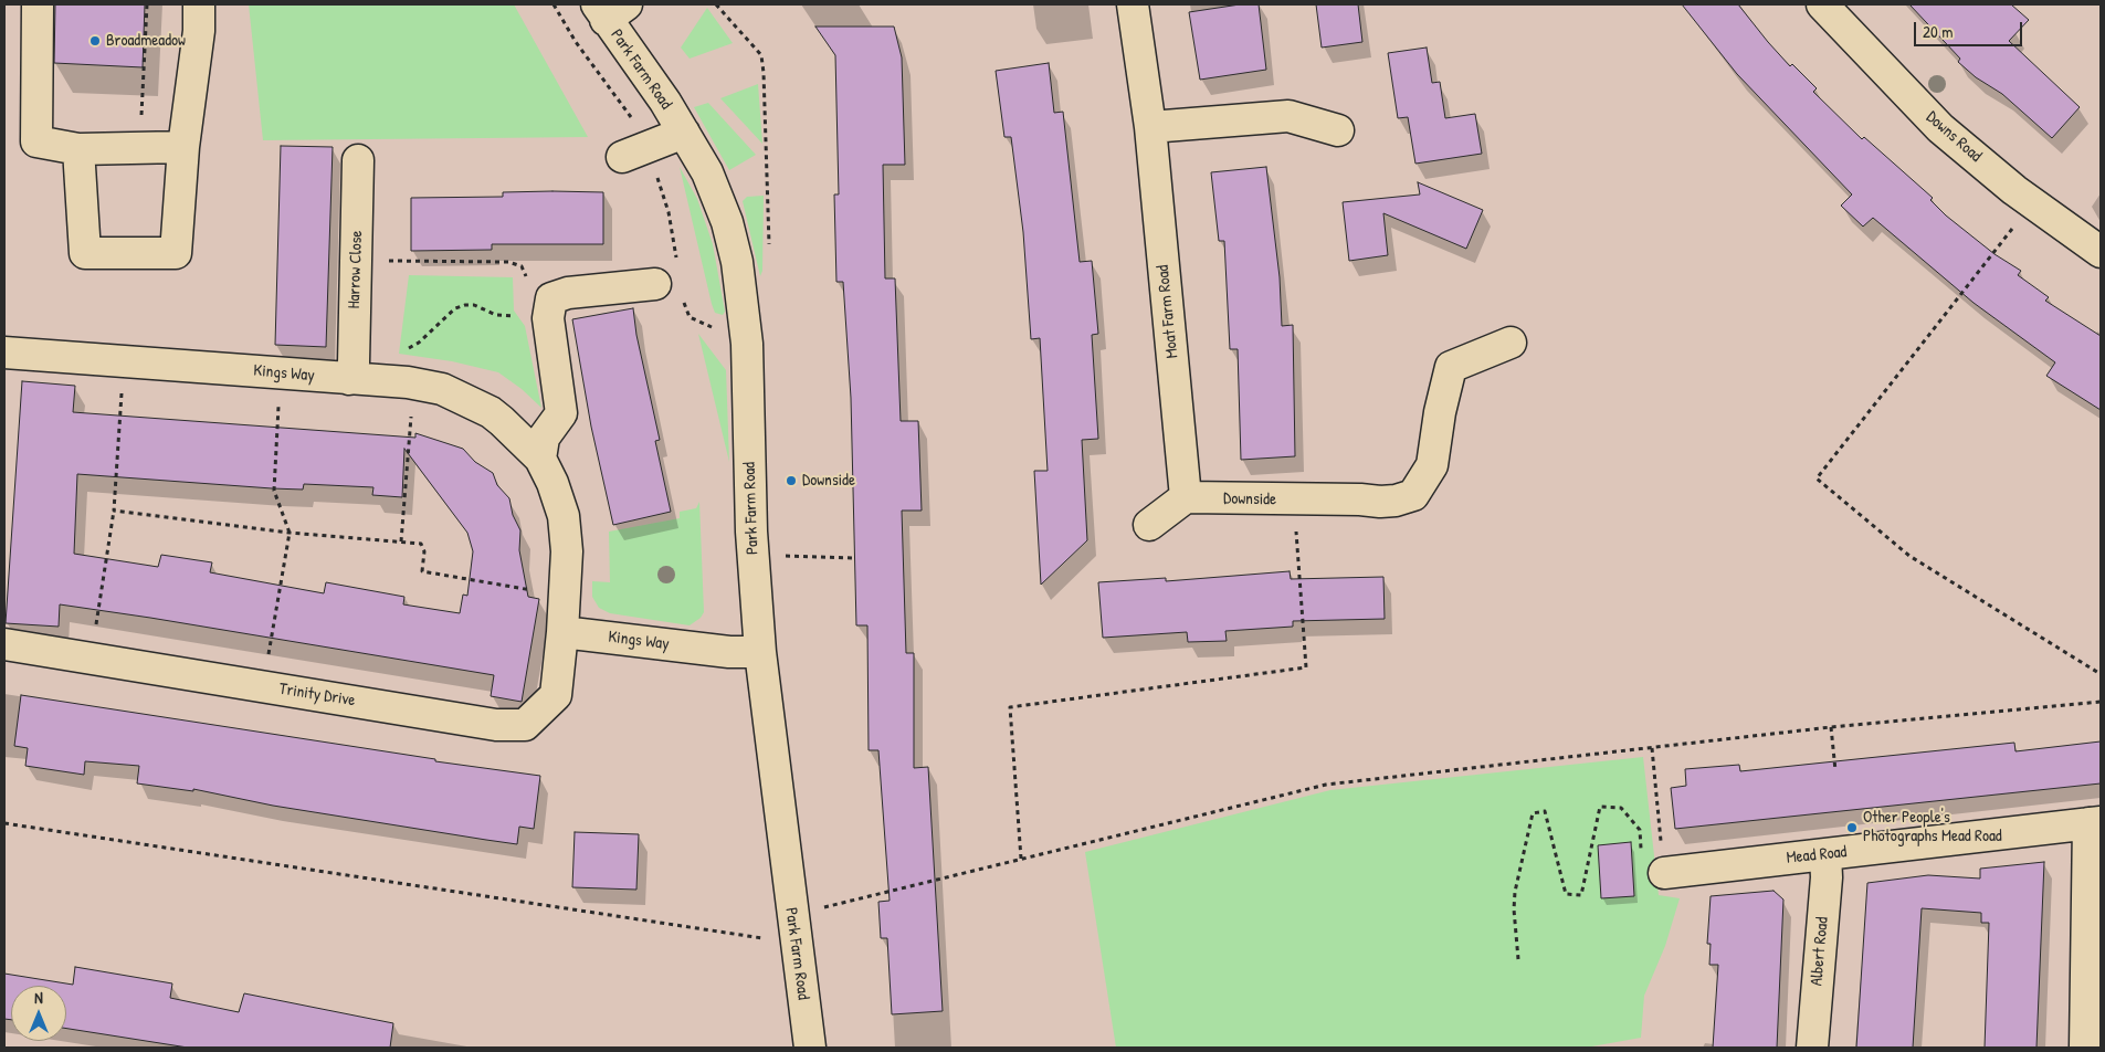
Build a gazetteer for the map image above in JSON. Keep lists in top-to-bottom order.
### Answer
{
  "streets": {
    "street": [
      "Park Farm Road",
      "Downs Road",
      "Harrow Close",
      "Moat Farm Road",
      "Kings Way",
      "Downside",
      "Trinity Drive",
      "Mead Road",
      "Albert Road"
    ]
  },
  "crossings": [
    ["Park Farm Road", "Kings Way"],
    ["Harrow Close", "Kings Way"],
    ["Moat Farm Road", "Downside"],
    ["Kings Way", "Trinity Drive"],
    ["Mead Road", "Albert Road"]
  ],
  "places": ["Broadmeadow", "Downside", "Other People's Photographs Mead Road"],
  "scale_bar": "20 m",
  "north": "top"
}
